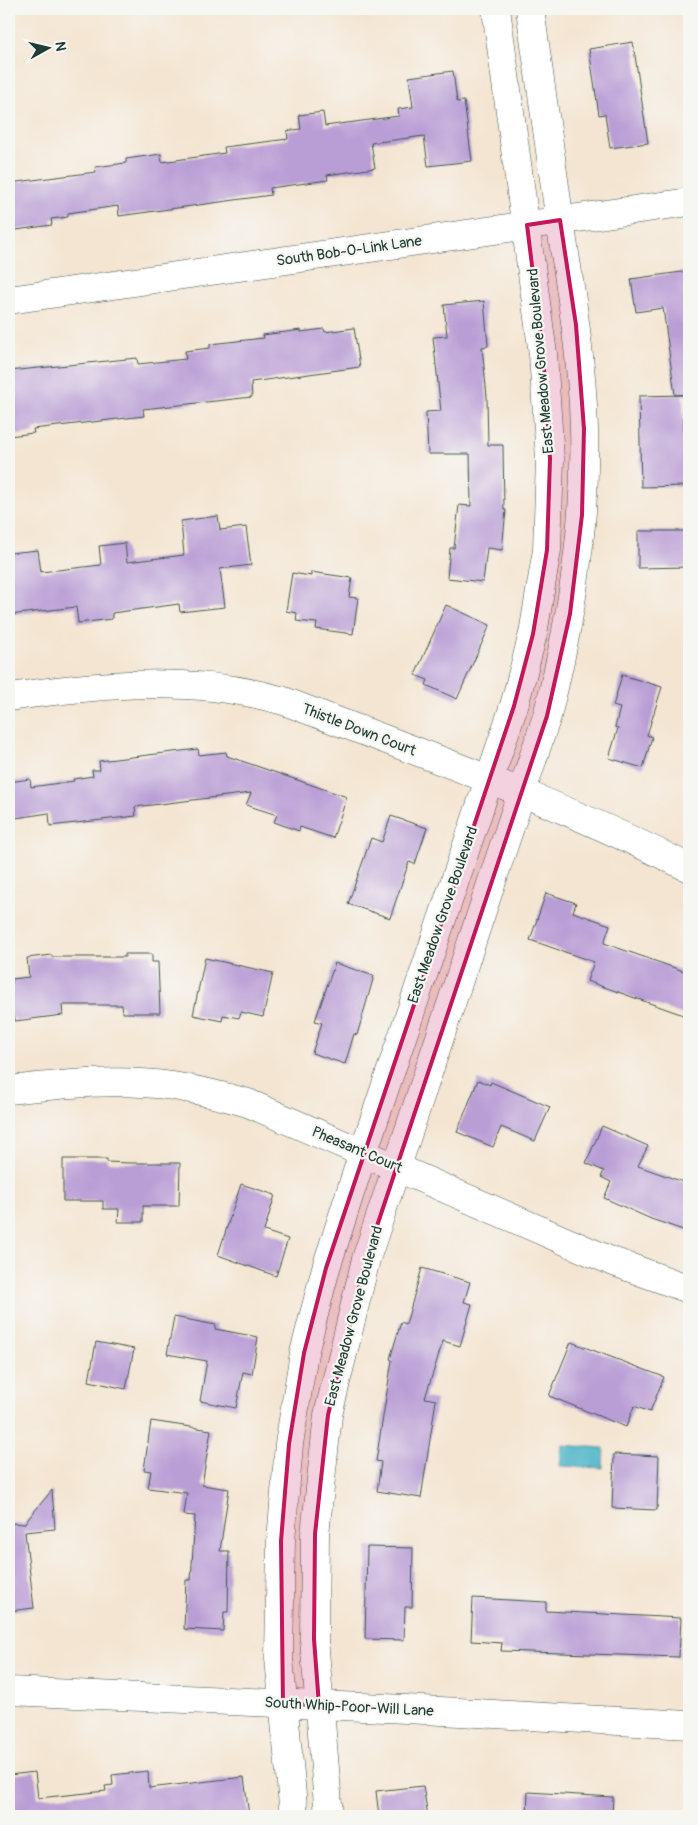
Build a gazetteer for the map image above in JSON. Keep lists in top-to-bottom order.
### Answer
{
  "streets": {
    "street": [
      "South Bob-O-Link Lane",
      "East Meadow Grove Boulevard",
      "Thistle Down Court",
      "Pheasant Court",
      "South Whip-Poor-Will Lane"
    ]
  },
  "crossings": [
    ["South Bob-O-Link Lane", "East Meadow Grove Boulevard"],
    ["East Meadow Grove Boulevard", "Thistle Down Court"],
    ["East Meadow Grove Boulevard", "Pheasant Court"],
    ["East Meadow Grove Boulevard", "South Whip-Poor-Will Lane"]
  ],
  "north": "right"
}
